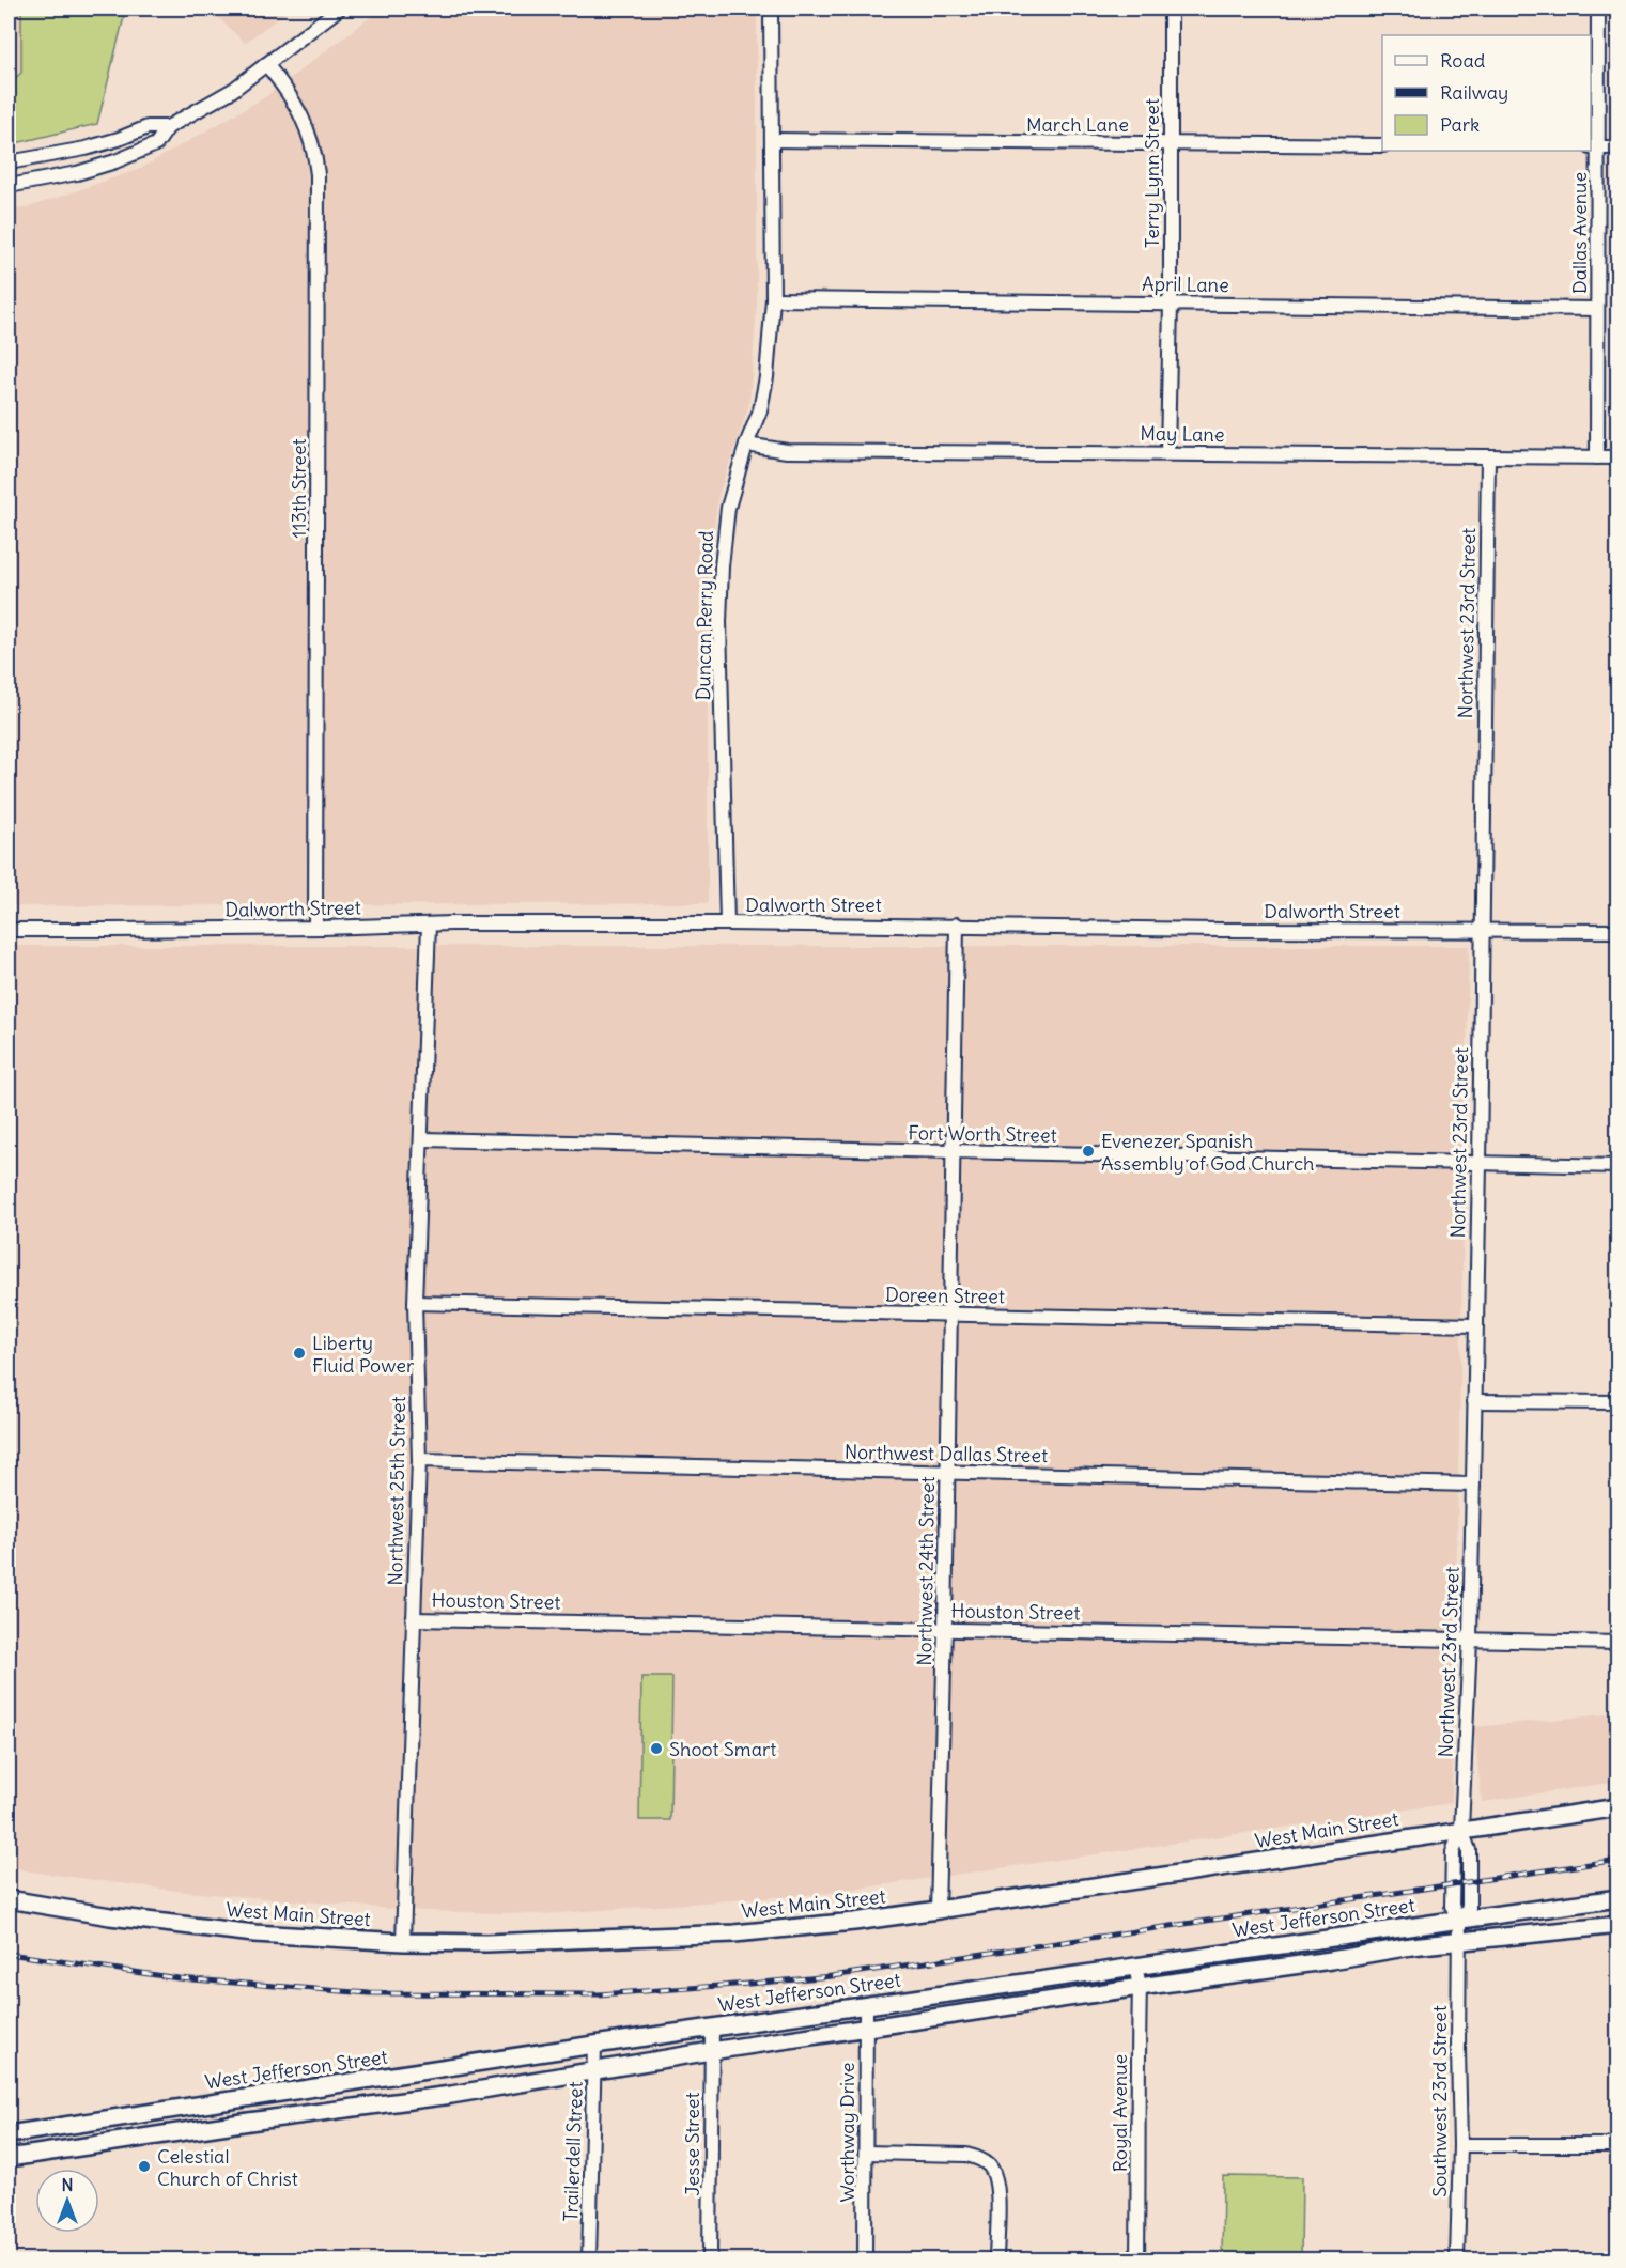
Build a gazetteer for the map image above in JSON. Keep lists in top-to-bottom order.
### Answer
{
  "streets": {
    "main road": ["West Main Street", "West Jefferson Street"],
    "street": [
      "March Lane",
      "Terry Lynn Street",
      "Dallas Avenue",
      "April Lane",
      "May Lane",
      "113th Street",
      "Duncan Perry Road",
      "Northwest 23rd Street",
      "Dalworth Street",
      "Fort Worth Street",
      "Doreen Street",
      "Northwest Dallas Street",
      "Northwest 25th Street",
      "Northwest 24th Street",
      "Houston Street",
      "Southwest 23rd Street",
      "Royal Avenue",
      "Worthway Drive",
      "Jesse Street",
      "Trailerdell Street"
    ]
  },
  "crossings": [
    ["March Lane", "Terry Lynn Street"],
    ["March Lane", "Duncan Perry Road"],
    ["Terry Lynn Street", "April Lane"],
    ["Terry Lynn Street", "May Lane"],
    ["Dallas Avenue", "April Lane"],
    ["Dallas Avenue", "May Lane"],
    ["April Lane", "Duncan Perry Road"],
    ["May Lane", "Duncan Perry Road"],
    ["May Lane", "Northwest 23rd Street"],
    ["113th Street", "Dalworth Street"],
    ["Duncan Perry Road", "Dalworth Street"],
    ["Northwest 23rd Street", "Dalworth Street"],
    ["Northwest 23rd Street", "Fort Worth Street"],
    ["Northwest 23rd Street", "Doreen Street"],
    ["Northwest 23rd Street", "Northwest Dallas Street"],
    ["Northwest 23rd Street", "Houston Street"],
    ["Northwest 23rd Street", "West Main Street"],
    ["Northwest 23rd Street", "West Jefferson Street"],
    ["Northwest 23rd Street", "Southwest 23rd Street"],
    ["Dalworth Street", "Northwest 25th Street"],
    ["Dalworth Street", "Northwest 24th Street"],
    ["Fort Worth Street", "Northwest 25th Street"],
    ["Fort Worth Street", "Northwest 24th Street"],
    ["Doreen Street", "Northwest 25th Street"],
    ["Doreen Street", "Northwest 24th Street"],
    ["Northwest Dallas Street", "Northwest 25th Street"],
    ["Northwest Dallas Street", "Northwest 24th Street"],
    ["Northwest 25th Street", "Houston Street"],
    ["Northwest 25th Street", "West Main Street"],
    ["Northwest 24th Street", "Houston Street"],
    ["Northwest 24th Street", "West Main Street"],
    ["West Jefferson Street", "Royal Avenue"],
    ["West Jefferson Street", "Worthway Drive"],
    ["West Jefferson Street", "Jesse Street"],
    ["West Jefferson Street", "Trailerdell Street"]
  ],
  "places": [
    "Evenezer Spanish Assembly of God Church",
    "Liberty Fluid Power",
    "Shoot Smart",
    "Celestial Church of Christ"
  ],
  "legend": ["Road", "Railway", "Park"],
  "north": "top"
}
